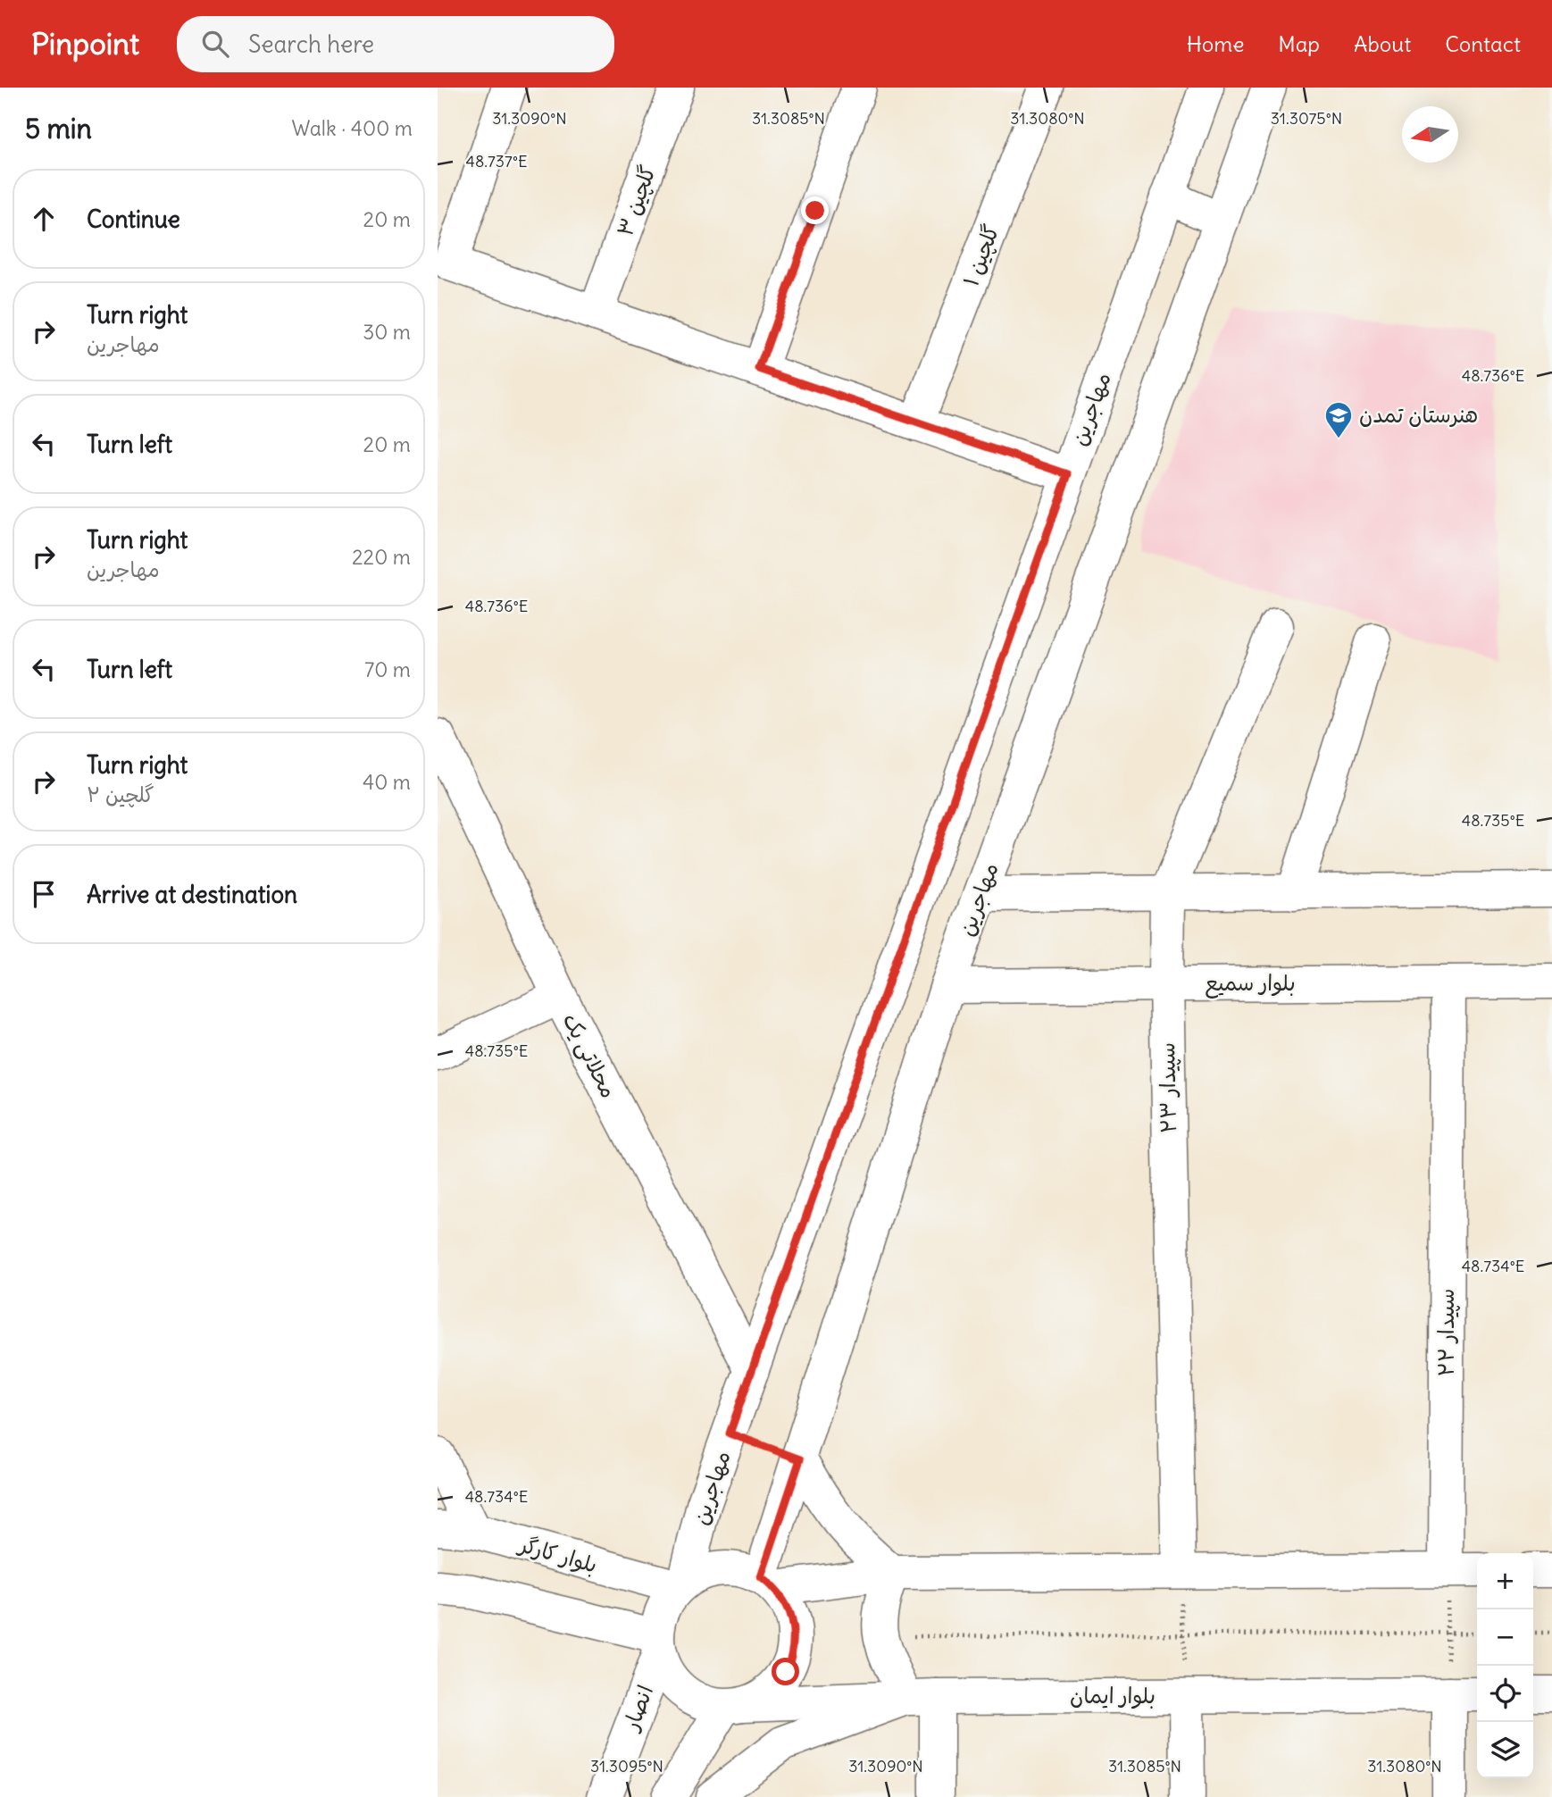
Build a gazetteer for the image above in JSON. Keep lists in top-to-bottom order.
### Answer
{
  "streets": {
    "main road": [
      "گلچین ۳",
      "گلچین ۱",
      "مهاجرین",
      "بلوار سمیع",
      "محلاتی یک",
      "سپیدار ۲۳",
      "سپیدار ۲۲",
      "بلوار کارگر",
      "بلوار ایمان",
      "انصار"
    ]
  },
  "crossings": [
    ["مهاجرین", "بلوار سمیع"],
    ["مهاجرین", "محلاتی یک"],
    ["مهاجرین", "بلوار کارگر"],
    ["مهاجرین", "بلوار ایمان"],
    ["مهاجرین", "انصار"],
    ["بلوار سمیع", "سپیدار ۲۳"],
    ["بلوار سمیع", "سپیدار ۲۲"],
    ["بلوار کارگر", "بلوار ایمان"],
    ["بلوار کارگر", "انصار"],
    ["بلوار ایمان", "انصار"]
  ],
  "places": {
    "school or university": ["هنرستان تمدن"]
  },
  "north": "left",
  "page": {
    "header": "Pinpoint",
    "search": "Search here",
    "nav": [
      "Home",
      "Map",
      "About",
      "Contact"
    ],
    "heading": ["5 min", "Walk · 400 m"],
    "list": [
      ["Continue", "20 m"],
      ["Turn right", "مهاجرین", "30 m"],
      ["Turn left", "20 m"],
      ["Turn right", "مهاجرین", "220 m"],
      ["Turn left", "70 m"],
      ["Turn right", "گلچین ۲", "40 m"],
      "Arrive at destination"
    ],
    "map_buttons": ["+", "−"]
  },
  "coordinates": [
    "31.3090°N",
    "31.3085°N",
    "31.3080°N",
    "31.3075°N",
    "48.737°E",
    "48.736°E",
    "48.735°E",
    "48.734°E",
    "31.3095°N"
  ]
}
